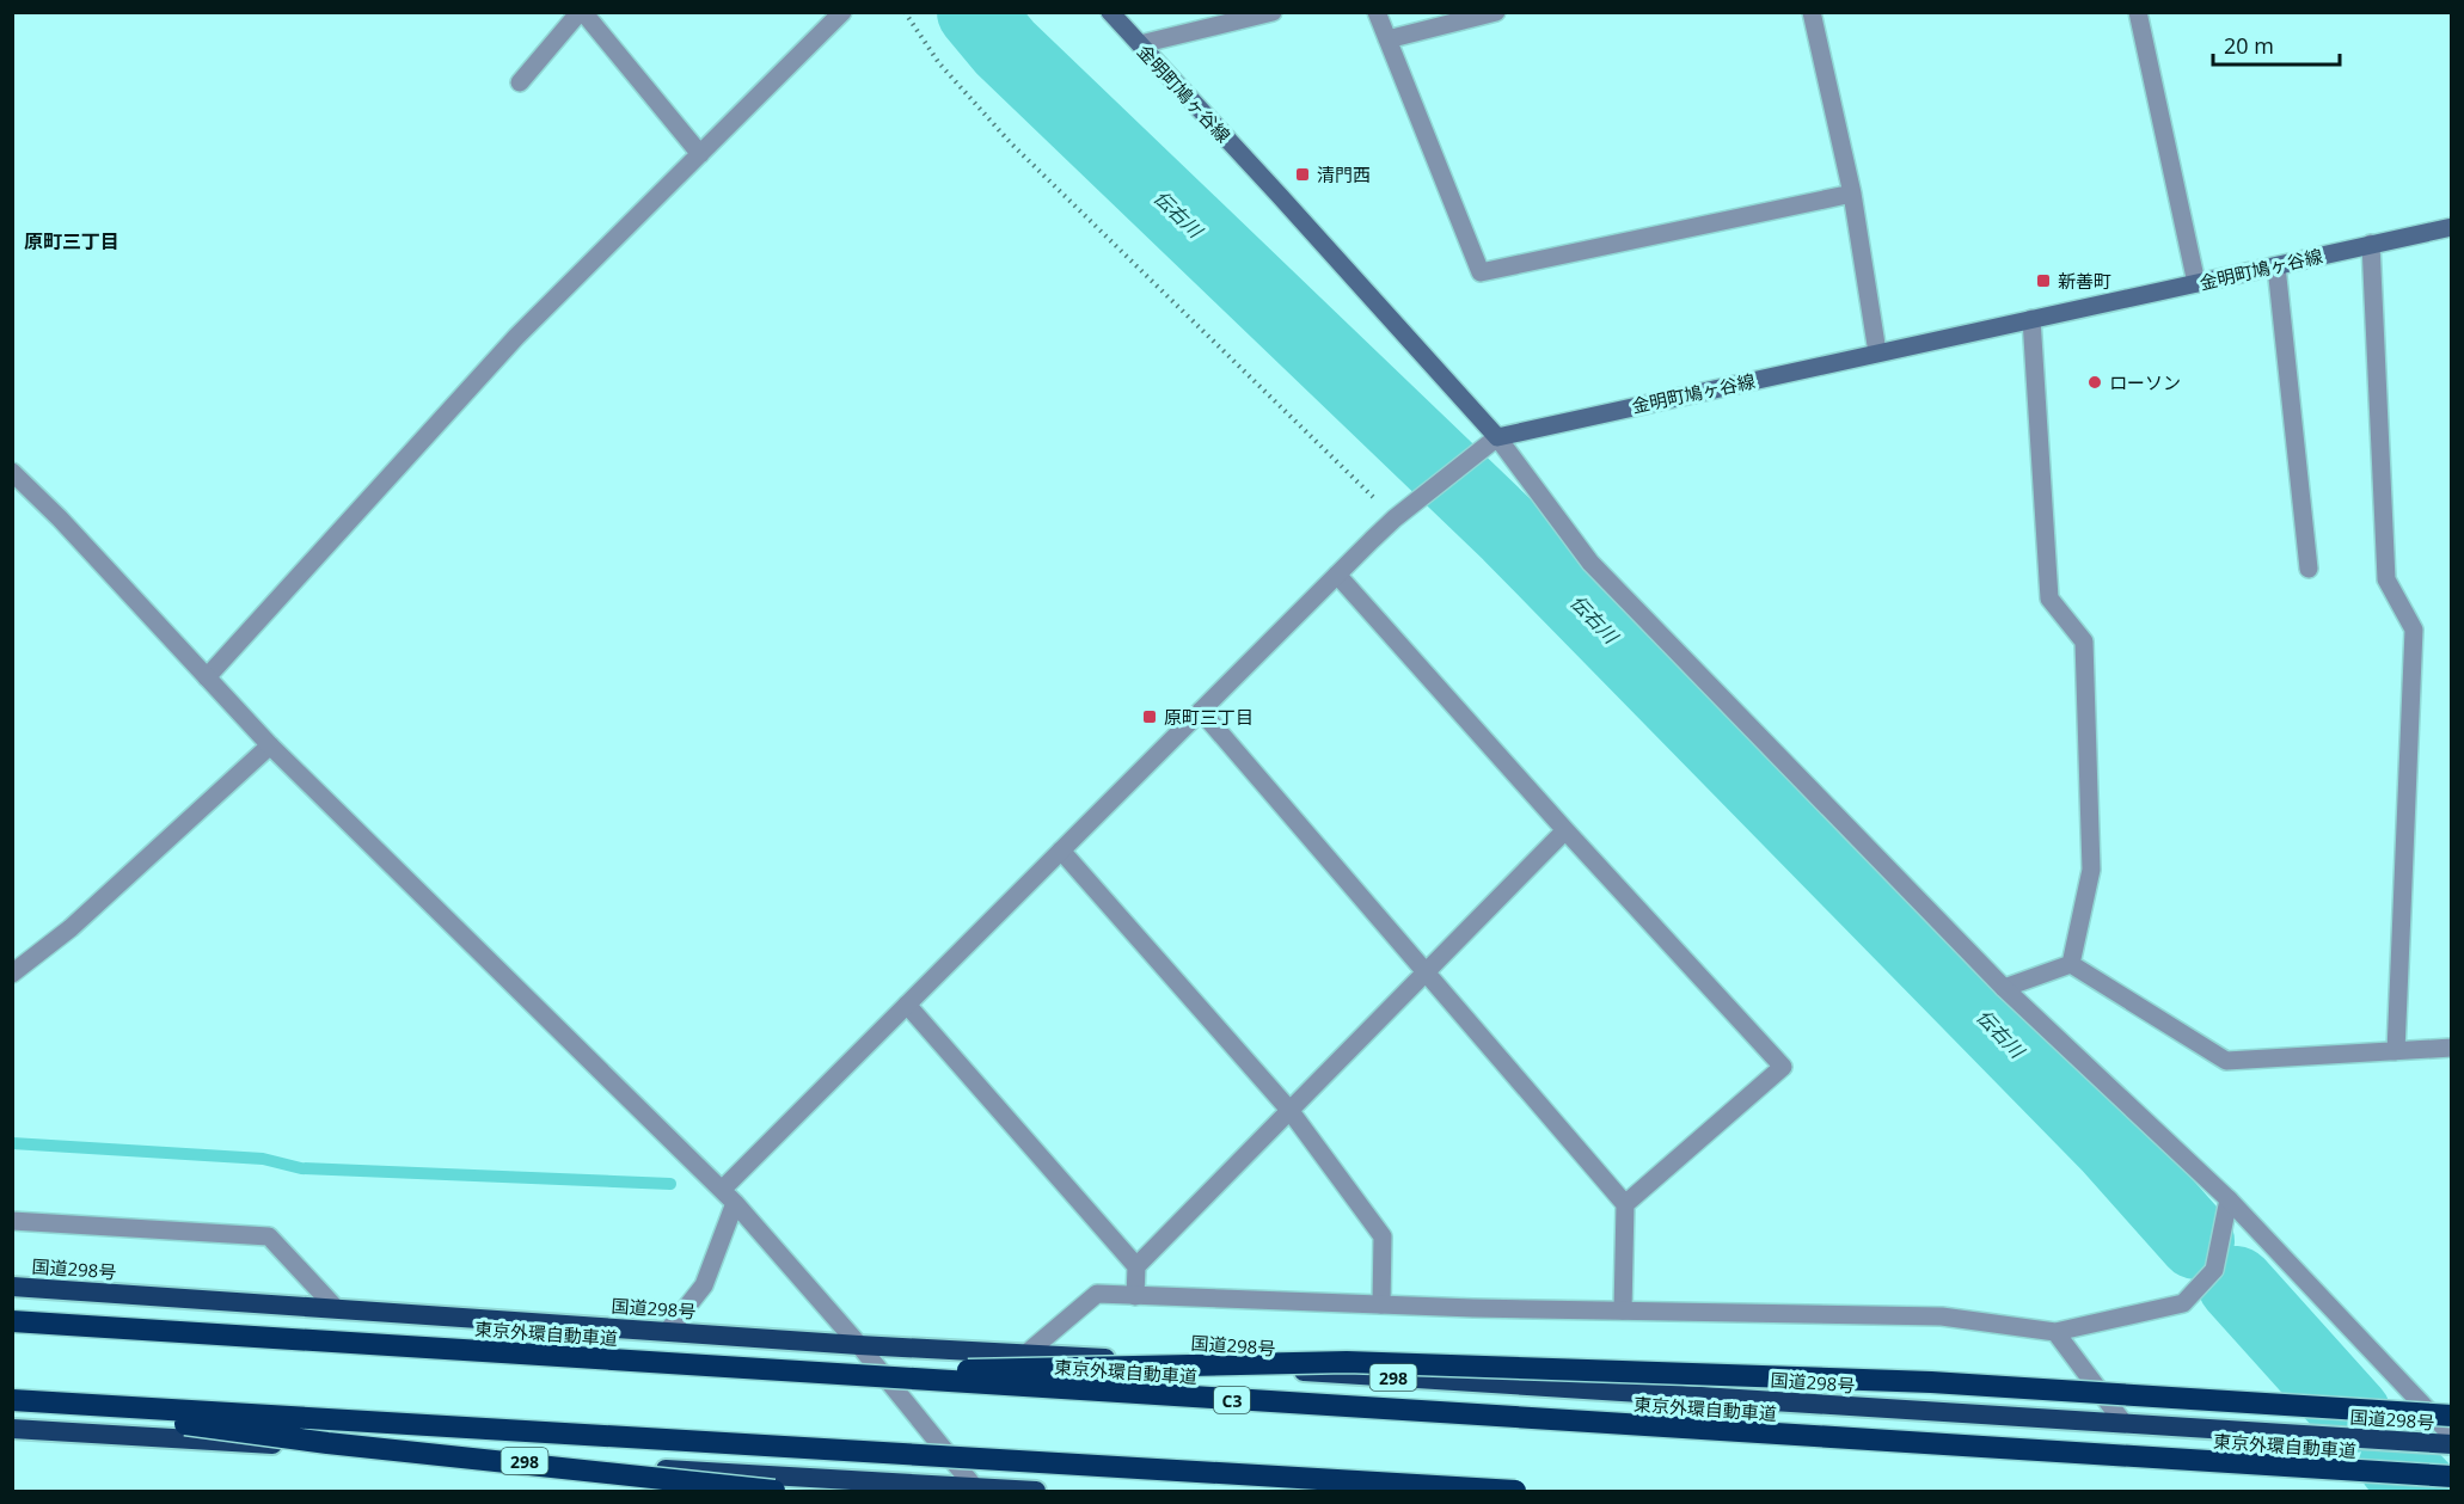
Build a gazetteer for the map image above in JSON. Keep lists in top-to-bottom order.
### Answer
{
  "streets": {
    "highway": [
      "国道298号",
      "東京外環自動車道",
      "298",
      "C3"
    ],
    "main road": ["金明町鳩ヶ谷線"]
  },
  "districts": ["原町三丁目"],
  "water": ["伝右川"],
  "places": {
    "transit": ["清門西", "新善町", "原町三丁目"],
    "other": ["ローソン"]
  },
  "scale_bar": "20 m"
}
